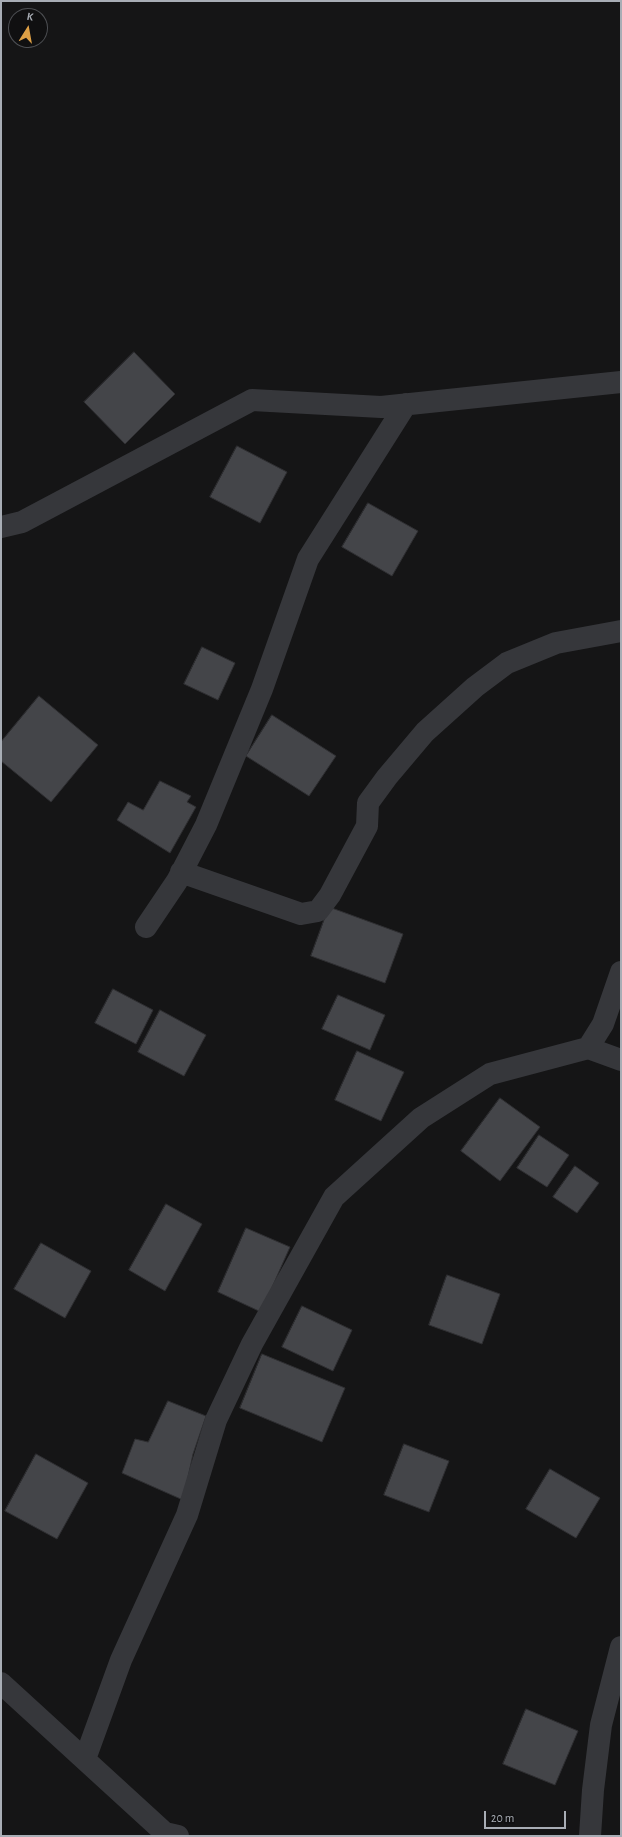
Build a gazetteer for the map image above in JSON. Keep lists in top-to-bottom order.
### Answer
{
  "scale_bar": "20 m",
  "north": "top"
}
